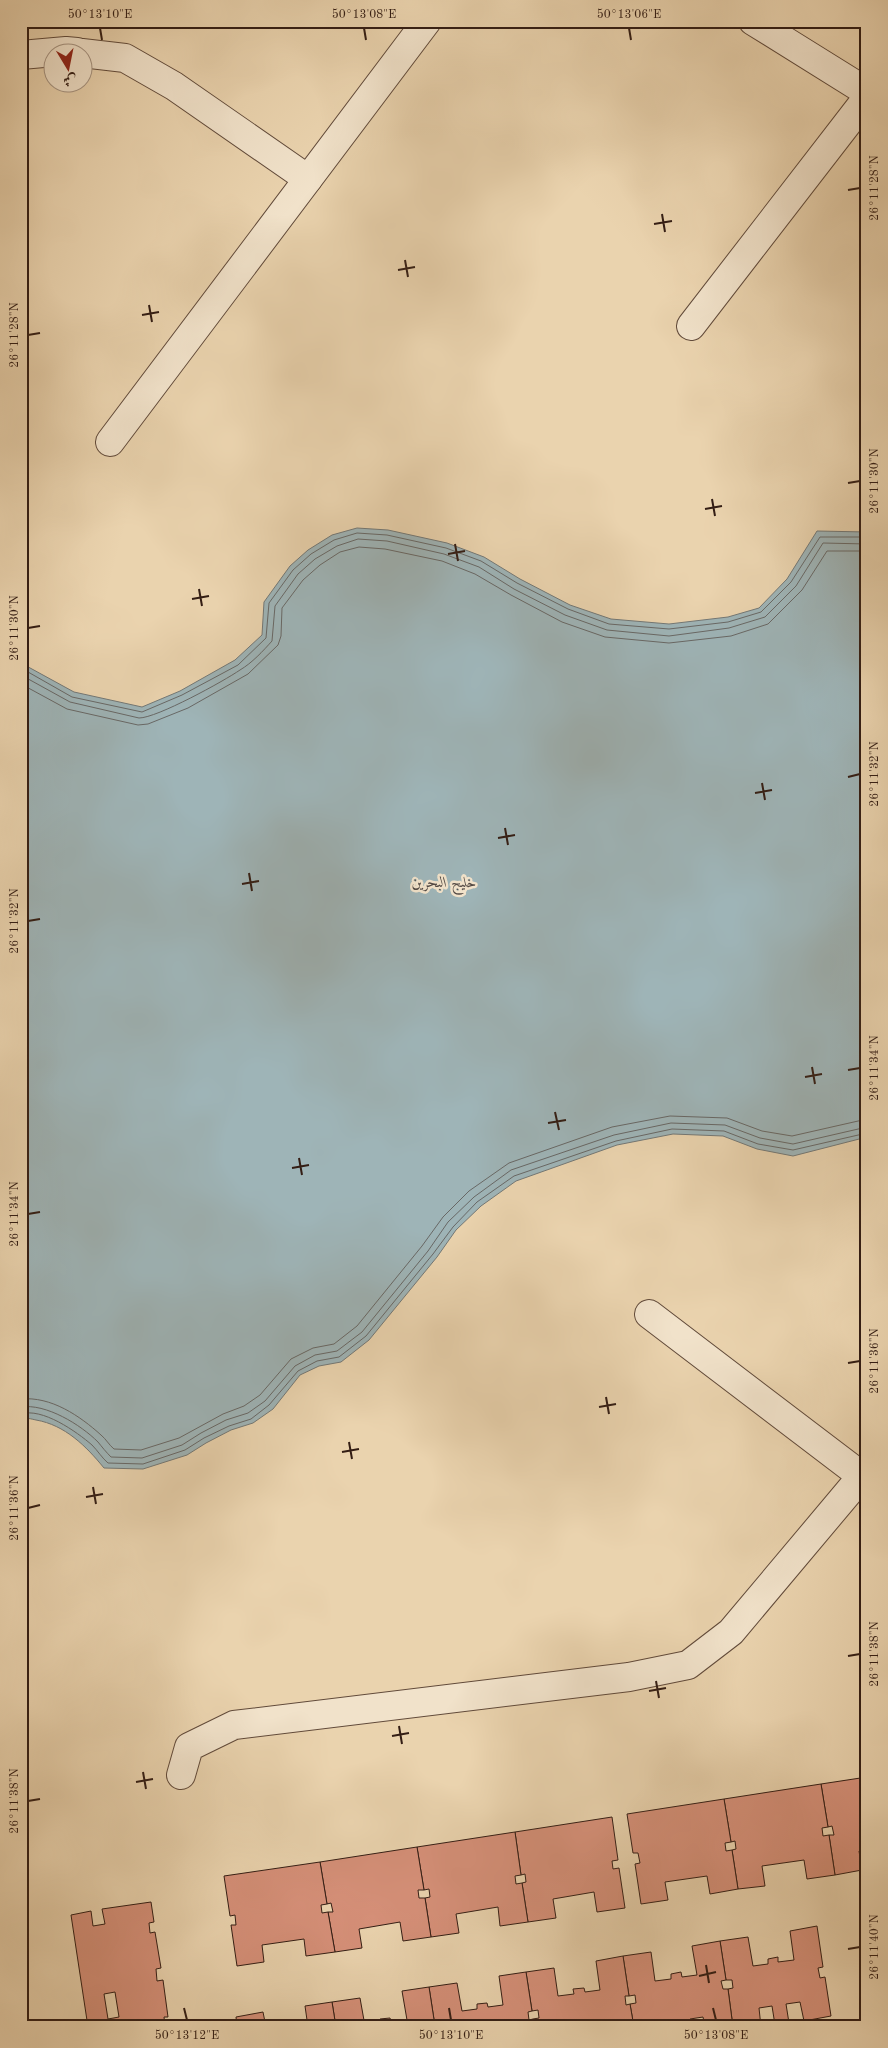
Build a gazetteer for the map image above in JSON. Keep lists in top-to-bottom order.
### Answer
{
  "water": ["خليج البحرين"],
  "north": "bottom",
  "coordinates": [
    "50°13'10\"E",
    "50°13'08\"E",
    "50°13'06\"E",
    "26°11'28\"N",
    "26°11'30\"N",
    "26°11'32\"N",
    "26°11'34\"N",
    "26°11'36\"N",
    "26°11'38\"N",
    "26°11'40\"N",
    "50°13'12\"E"
  ]
}
